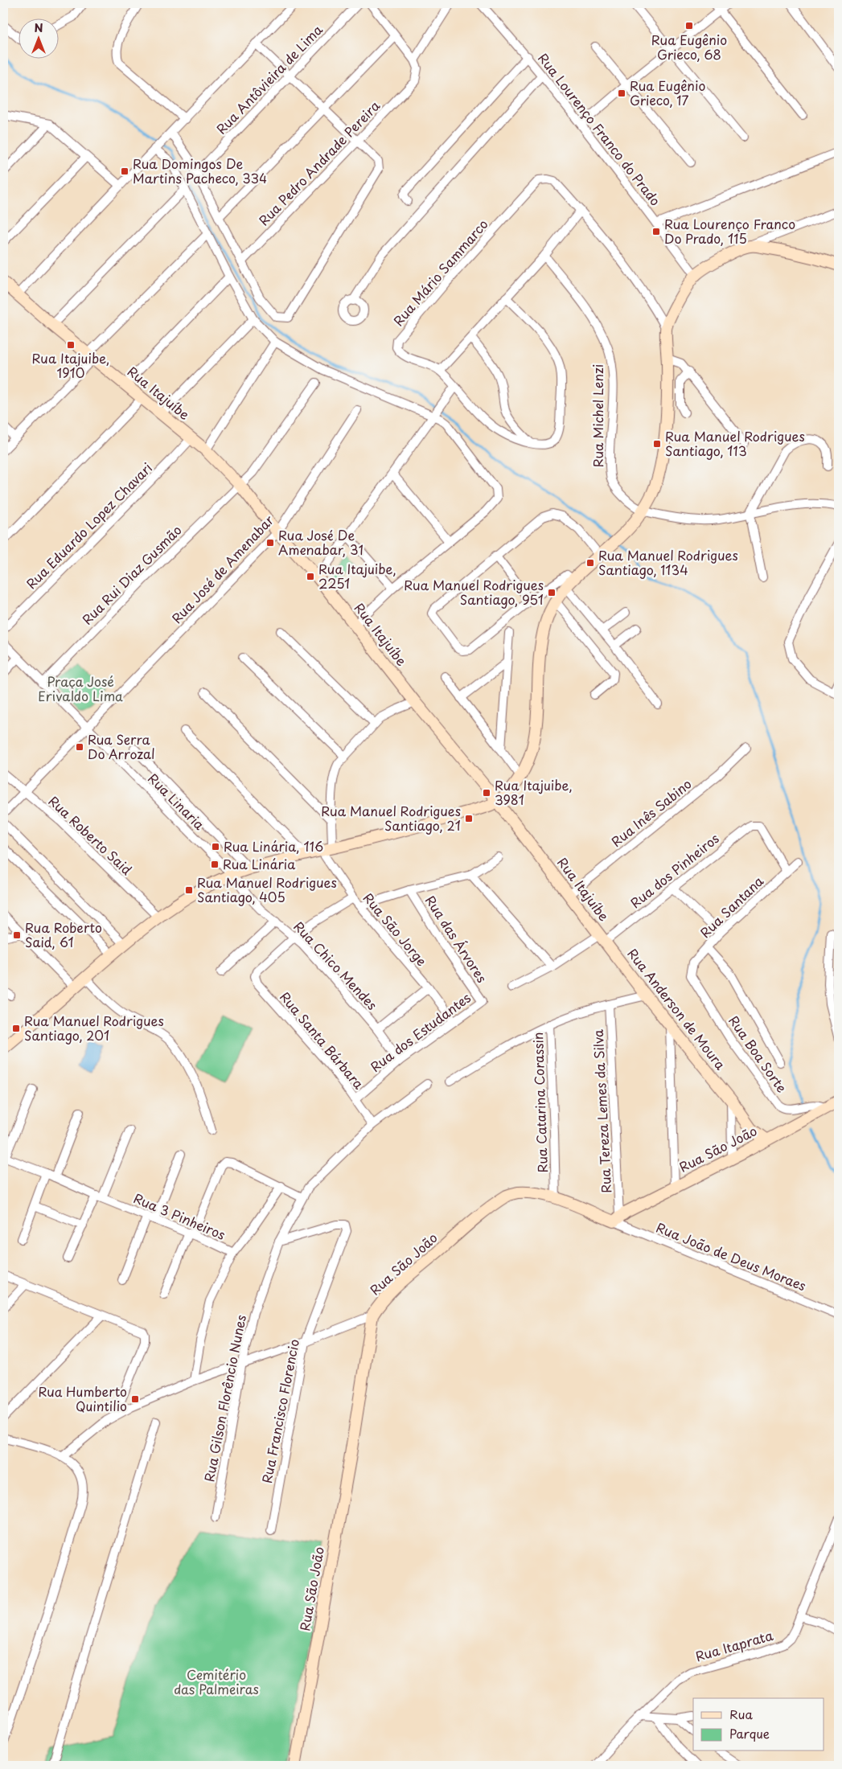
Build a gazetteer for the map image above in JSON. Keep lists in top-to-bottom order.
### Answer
{
  "streets": {
    "main road": ["Rua Itajuíbe", "Rua Anderson de Moura", "Rua São João"],
    "street": [
      "Rua Antôvieira de Lima",
      "Rua Lourenço Franco do Prado",
      "Rua Pedro Andrade Pereira",
      "Rua Mário Sammarco",
      "Rua Michel Lenzi",
      "Rua Eduardo Lopez Chavari",
      "Rua José de Amenabar",
      "Rua Rui Diaz Gusmão",
      "Rua Linaria",
      "Rua Inês Sabino",
      "Rua Roberto Said",
      "Rua dos Pinheiros",
      "Rua Santana",
      "Rua São Jorge",
      "Rua das Árvores",
      "Rua Chico Mendes",
      "Rua dos Estudantes",
      "Rua Santa Bárbara",
      "Rua Boa Sorte",
      "Rua Catarina Corassin",
      "Rua Tereza Lemes da Silva",
      "Rua 3 Pinheiros",
      "Rua João de Deus Moraes",
      "Rua Gilson Florêncio Nunes",
      "Rua Francisco Florencio",
      "Rua Itaprata"
    ]
  },
  "crossings": [
    ["Rua Itajuíbe", "Rua Eduardo Lopez Chavari"],
    ["Rua Itajuíbe", "Rua José de Amenabar"],
    ["Rua Itajuíbe", "Rua Rui Diaz Gusmão"],
    ["Rua Itajuíbe", "Rua Inês Sabino"],
    ["Rua Itajuíbe", "Rua dos Pinheiros"],
    ["Rua Itajuíbe", "Rua Anderson de Moura"],
    ["Rua José de Amenabar", "Rua Linaria"],
    ["Rua José de Amenabar", "Rua Roberto Said"],
    ["Rua Rui Diaz Gusmão", "Rua Linaria"],
    ["Rua Linaria", "Rua Chico Mendes"],
    ["Rua dos Pinheiros", "Rua Santana"],
    ["Rua dos Pinheiros", "Rua Anderson de Moura"],
    ["Rua Santana", "Rua Boa Sorte"],
    ["Rua São Jorge", "Rua dos Estudantes"],
    ["Rua das Árvores", "Rua dos Estudantes"],
    ["Rua Chico Mendes", "Rua dos Estudantes"],
    ["Rua Chico Mendes", "Rua Santa Bárbara"],
    ["Rua Anderson de Moura", "Rua São João"],
    ["Rua dos Estudantes", "Rua Santa Bárbara"],
    ["Rua Santa Bárbara", "Rua Gilson Florêncio Nunes"],
    ["Rua Boa Sorte", "Rua São João"],
    ["Rua Catarina Corassin", "Rua São João"],
    ["Rua Tereza Lemes da Silva", "Rua São João"],
    ["Rua Tereza Lemes da Silva", "Rua João de Deus Moraes"],
    ["Rua São João", "Rua João de Deus Moraes"],
    ["Rua Gilson Florêncio Nunes", "Rua Francisco Florencio"]
  ],
  "parks": ["Praça José Erivaldo Lima", "Cemitério das Palmeiras"],
  "places": {
    "transit": [
      "Rua Eugênio Grieco, 68",
      "Rua Eugênio Grieco, 17",
      "Rua Domingos De Martins Pacheco, 334",
      "Rua Lourenço Franco Do Prado, 115",
      "Rua Itajuibe, 1910",
      "Rua Manuel Rodrigues Santiago, 113",
      "Rua José De Amenabar, 31",
      "Rua Manuel Rodrigues Santiago, 1134",
      "Rua Itajuibe, 2251",
      "Rua Manuel Rodrigues Santiago, 951",
      "Rua Serra Do Arrozal",
      "Rua Itajuibe, 3981",
      "Rua Manuel Rodrigues Santiago, 21",
      "Rua Linária, 116",
      "Rua Linária",
      "Rua Manuel Rodrigues Santiago, 405",
      "Rua Roberto Said, 61",
      "Rua Manuel Rodrigues Santiago, 201",
      "Rua Humberto Quintilio"
    ]
  },
  "legend": ["Rua", "Parque"],
  "north": "top"
}
